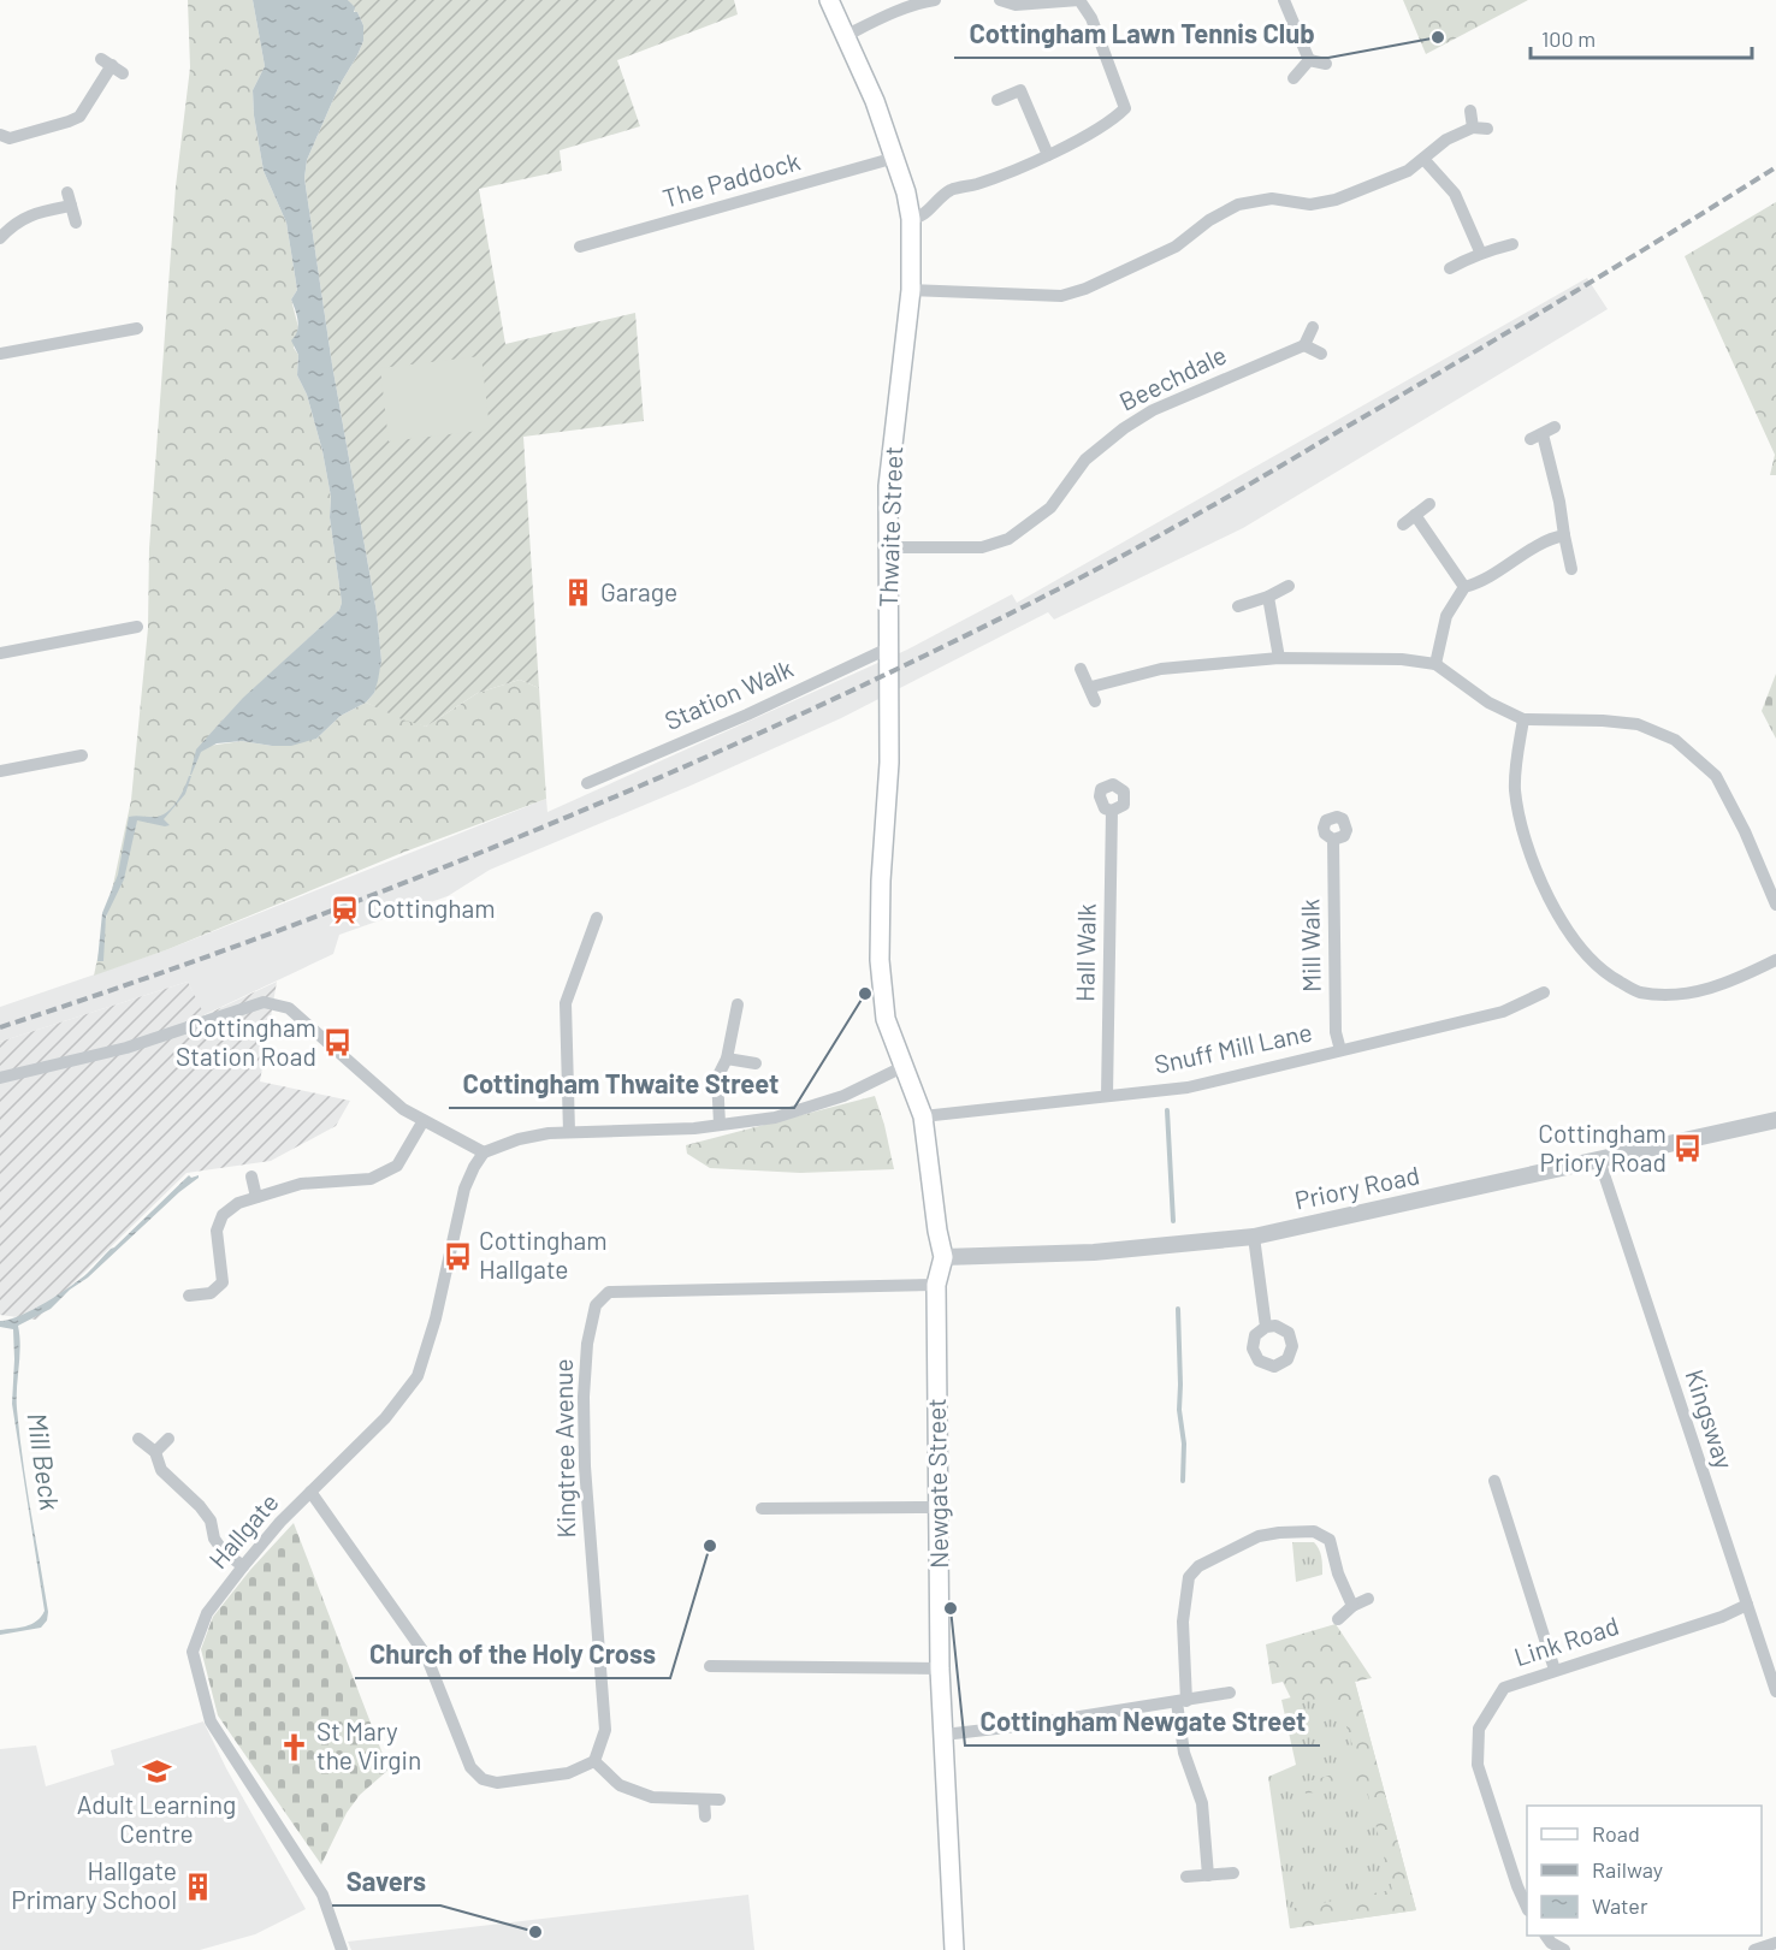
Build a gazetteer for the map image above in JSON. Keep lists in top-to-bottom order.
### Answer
{
  "streets": {
    "main road": ["Thwaite Street", "Newgate Street"],
    "street": [
      "The Paddock",
      "Beechdale",
      "Station Walk",
      "Mill Walk",
      "Hall Walk",
      "Snuff Mill Lane",
      "Priory Road",
      "Kingsway",
      "Kingtree Avenue",
      "Hallgate",
      "Link Road"
    ]
  },
  "crossings": [
    ["The Paddock", "Thwaite Street"],
    ["Beechdale", "Thwaite Street"],
    ["Thwaite Street", "Station Walk"],
    ["Thwaite Street", "Newgate Street"],
    ["Mill Walk", "Snuff Mill Lane"],
    ["Hall Walk", "Snuff Mill Lane"],
    ["Snuff Mill Lane", "Newgate Street"],
    ["Priory Road", "Kingsway"],
    ["Priory Road", "Newgate Street"],
    ["Kingsway", "Link Road"],
    ["Kingtree Avenue", "Newgate Street"]
  ],
  "water": ["Mill Beck"],
  "places": {
    "other": [
      "Cottingham Lawn Tennis Club",
      "Cottingham Thwaite Street",
      "Church of the Holy Cross",
      "Cottingham Newgate Street",
      "Savers"
    ],
    "building": ["Garage", "Hallgate Primary School"],
    "station": ["Cottingham"],
    "bus stop": ["Cottingham Station Road", "Cottingham Priory Road", "Cottingham Hallgate"],
    "church": ["St Mary the Virgin"],
    "school or university": ["Adult Learning Centre"]
  },
  "legend": ["Road", "Railway", "Water"],
  "scale_bar": "100 m"
}
